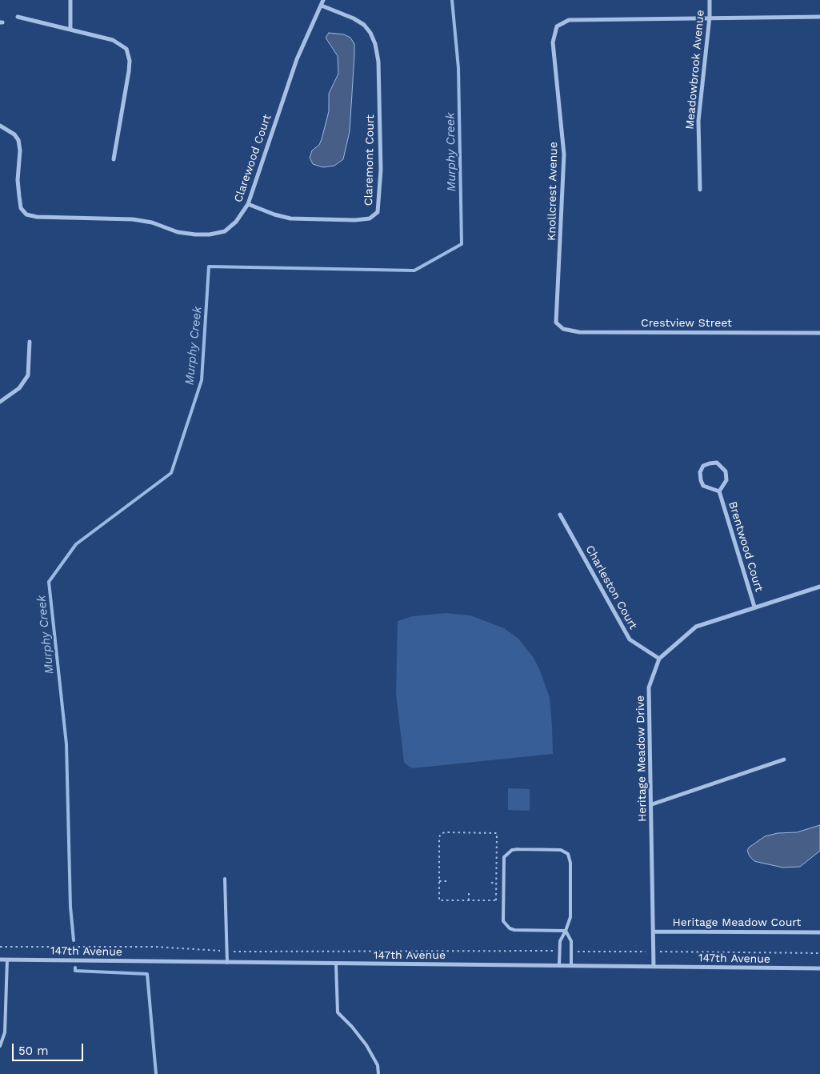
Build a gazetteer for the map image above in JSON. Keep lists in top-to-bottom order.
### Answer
{
  "streets": {
    "street": [
      "Meadowbrook Avenue",
      "Clarewood Court",
      "Claremont Court",
      "Knollcrest Avenue",
      "Crestview Street",
      "Brentwood Court",
      "Charleston Court",
      "Heritage Meadow Drive",
      "Heritage Meadow Court",
      "147th Avenue"
    ]
  },
  "crossings": [
    ["Meadowbrook Avenue", "Knollcrest Avenue"],
    ["Clarewood Court", "Claremont Court"],
    ["Knollcrest Avenue", "Crestview Street"],
    ["Brentwood Court", "Heritage Meadow Drive"],
    ["Charleston Court", "Heritage Meadow Drive"],
    ["Heritage Meadow Drive", "Heritage Meadow Court"],
    ["Heritage Meadow Drive", "147th Avenue"]
  ],
  "water": ["Murphy Creek"],
  "scale_bar": "50 m"
}
